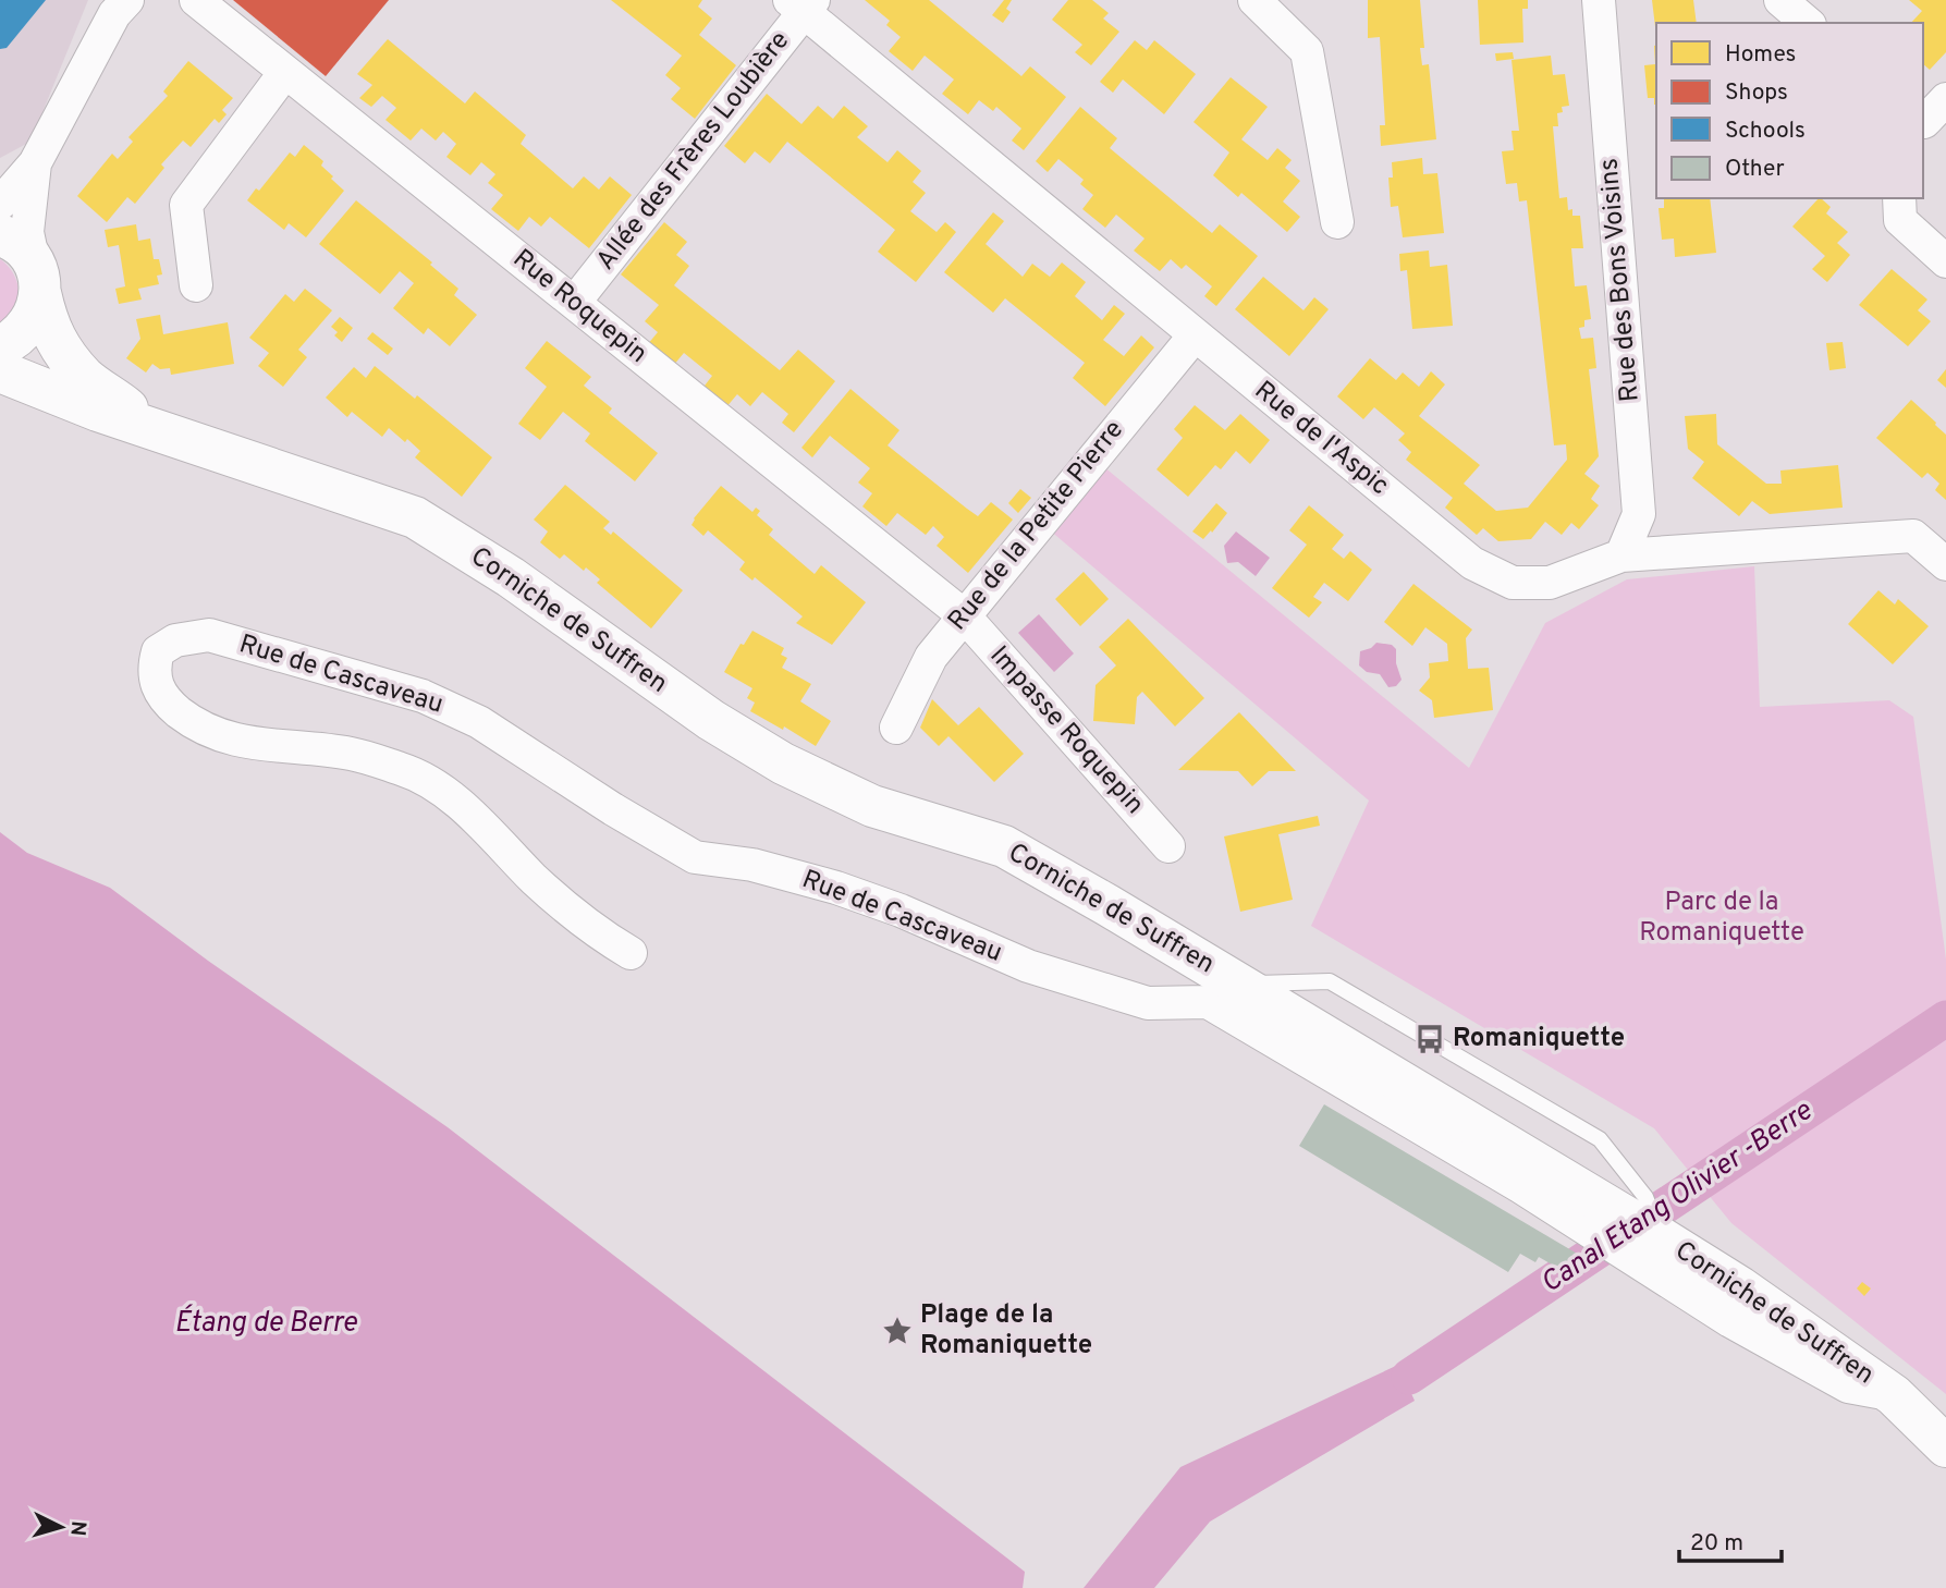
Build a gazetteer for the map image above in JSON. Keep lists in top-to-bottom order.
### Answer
{
  "streets": {
    "main road": ["Corniche de Suffren"],
    "street": [
      "Allée des Frères Loubière",
      "Rue des Bons Voisins",
      "Rue Roquepin",
      "Rue de l'Aspic",
      "Rue de la Petite Pierre",
      "Rue de Cascaveau",
      "Impasse Roquepin"
    ]
  },
  "crossings": [
    ["Allée des Frères Loubière", "Rue Roquepin"],
    ["Allée des Frères Loubière", "Rue de l'Aspic"],
    ["Rue des Bons Voisins", "Rue de l'Aspic"],
    ["Rue Roquepin", "Rue de la Petite Pierre"],
    ["Rue Roquepin", "Impasse Roquepin"],
    ["Rue de l'Aspic", "Rue de la Petite Pierre"],
    ["Rue de la Petite Pierre", "Impasse Roquepin"],
    ["Corniche de Suffren", "Rue de Cascaveau"]
  ],
  "water": ["Canal Etang Olivier -Berre", "Étang de Berre"],
  "parks": ["Parc de la Romaniquette"],
  "places": {
    "bus stop": ["Romaniquette"],
    "place": ["Plage de la Romaniquette"]
  },
  "legend": [
    "Homes",
    "Shops",
    "Schools",
    "Other"
  ],
  "scale_bar": "20 m",
  "north": "right"
}
